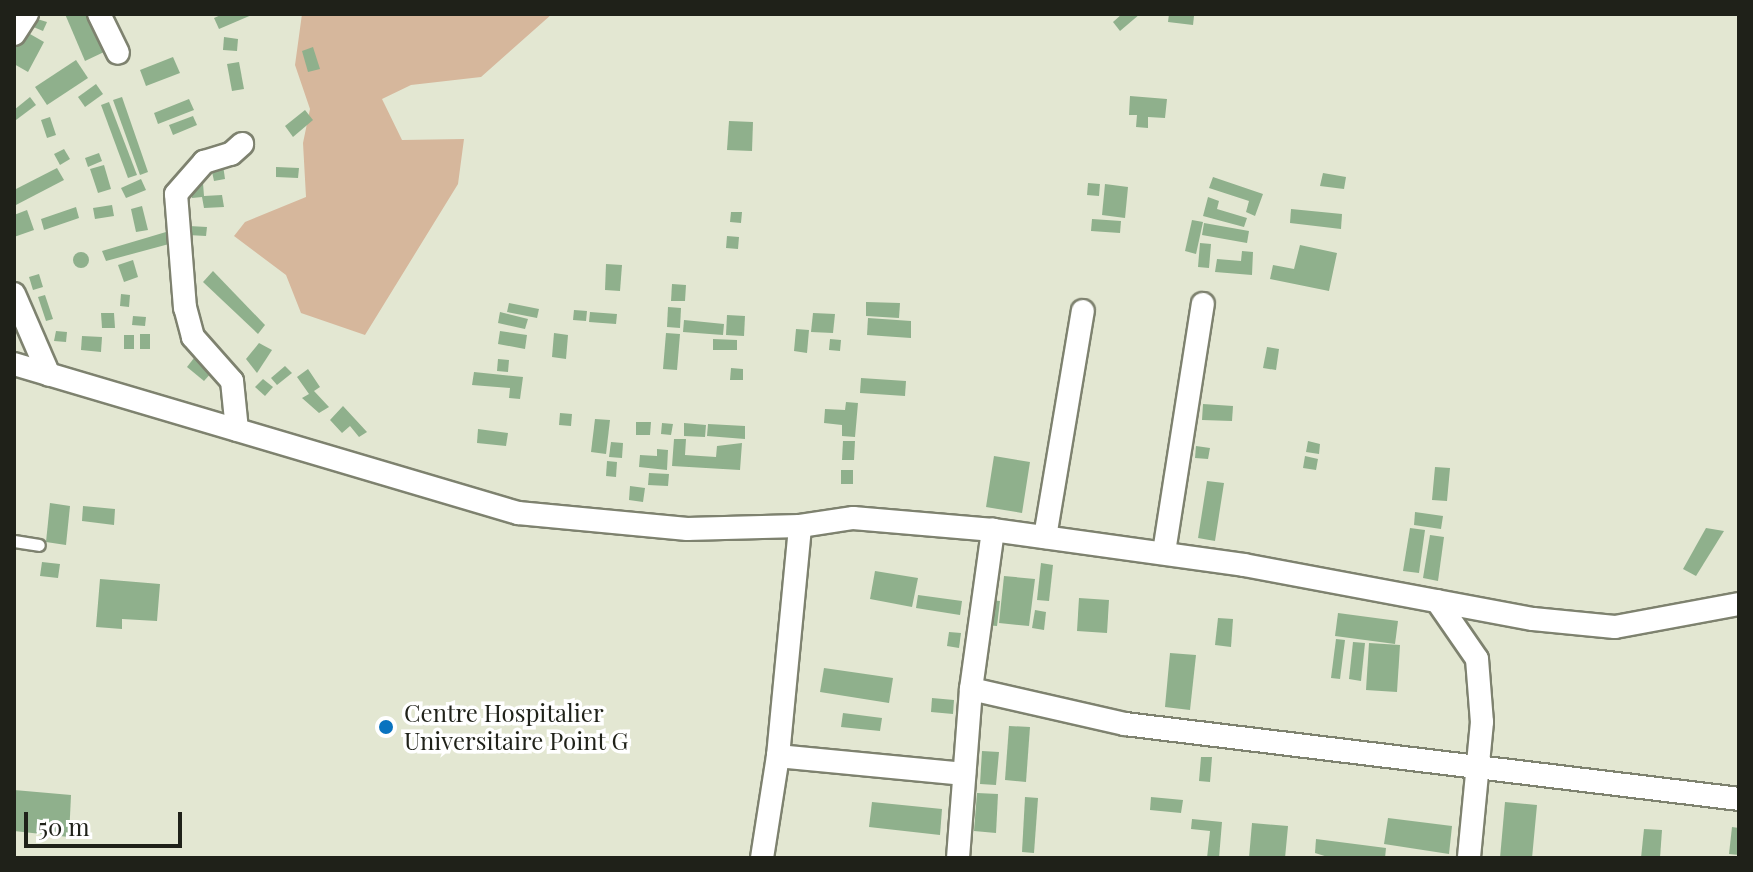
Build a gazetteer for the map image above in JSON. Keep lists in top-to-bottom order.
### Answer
{
  "places": ["Centre Hospitalier Universitaire Point G"],
  "scale_bar": "50 m"
}
